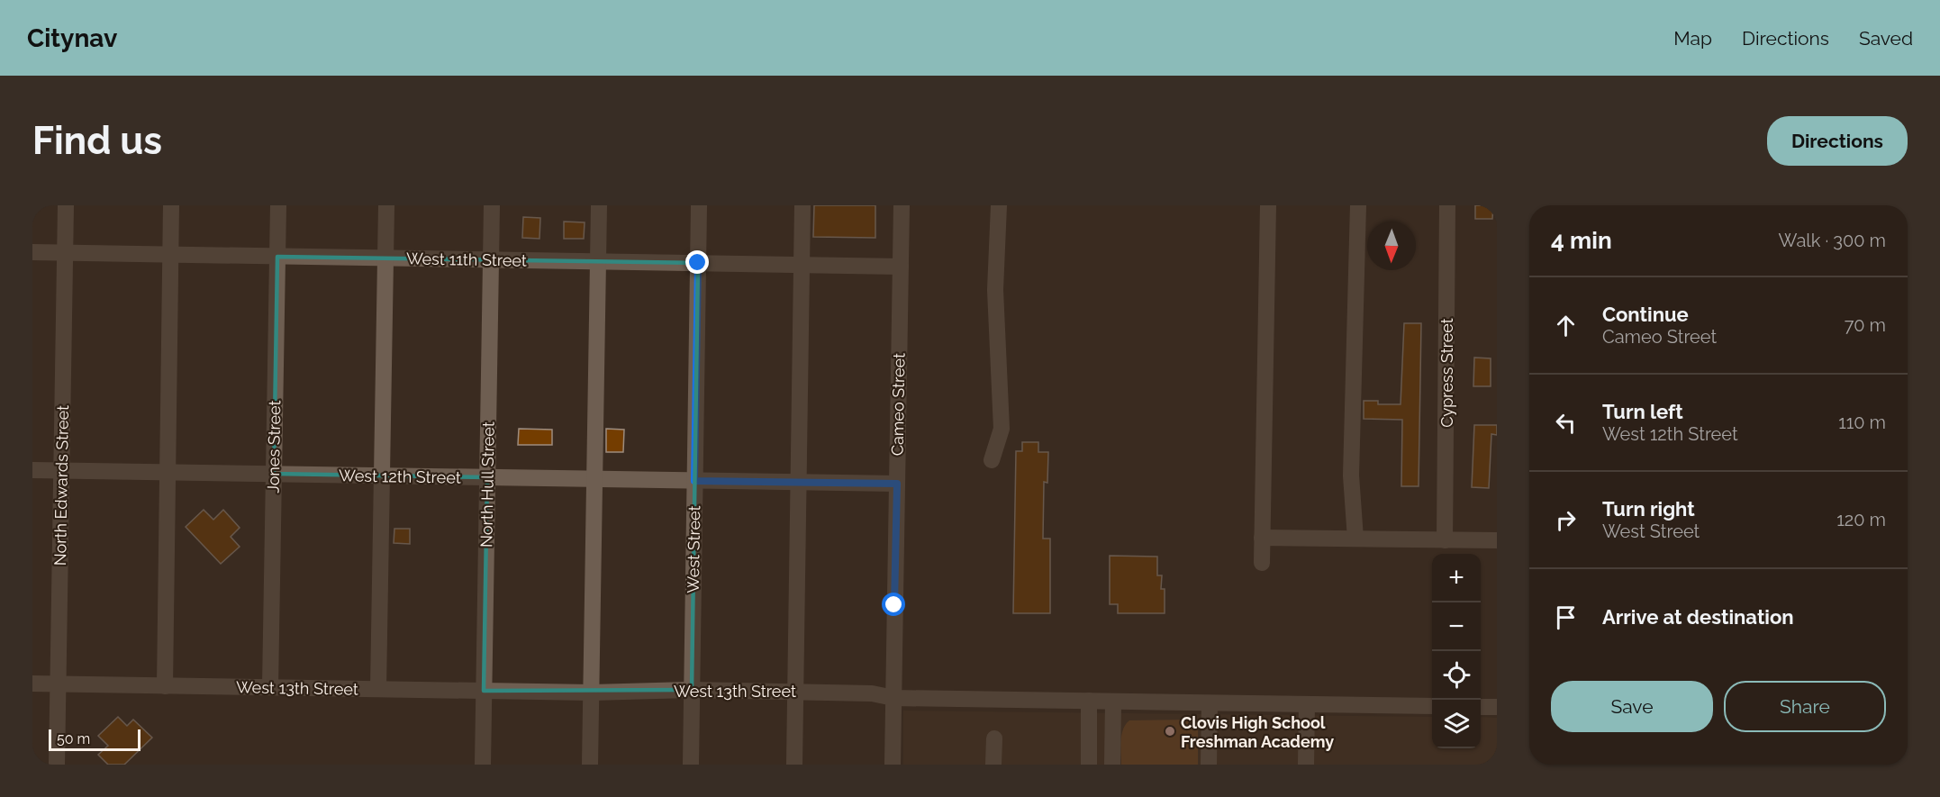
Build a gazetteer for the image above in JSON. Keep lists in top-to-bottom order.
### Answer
{
  "streets": {
    "street": [
      "West 11th Street",
      "Cypress Street",
      "Cameo Street",
      "Jones Street",
      "West 12th Street",
      "North Hull Street",
      "North Edwards Street",
      "West Street",
      "West 13th Street"
    ]
  },
  "crossings": [
    ["West 11th Street", "Cameo Street"],
    ["West 11th Street", "Jones Street"],
    ["West 11th Street", "North Hull Street"],
    ["West 11th Street", "North Edwards Street"],
    ["West 11th Street", "West Street"],
    ["Cameo Street", "West 12th Street"],
    ["Cameo Street", "West 13th Street"],
    ["Jones Street", "West 12th Street"],
    ["Jones Street", "West 13th Street"],
    ["West 12th Street", "North Hull Street"],
    ["West 12th Street", "North Edwards Street"],
    ["West 12th Street", "West Street"],
    ["North Hull Street", "West 13th Street"],
    ["North Edwards Street", "West 13th Street"],
    ["West Street", "West 13th Street"]
  ],
  "places": ["Clovis High School Freshman Academy"],
  "scale_bar": "50 m",
  "north": "bottom",
  "page": {
    "header": "Citynav",
    "nav": ["Map", "Directions", "Saved"],
    "buttons": [
      "Directions",
      ["Save", "Share"]
    ],
    "title": "Find us",
    "heading": ["4 min", "Walk · 300 m"],
    "list": [
      ["Continue", "Cameo Street", "70 m"],
      ["Turn left", "West 12th Street", "110 m"],
      ["Turn right", "West Street", "120 m"],
      "Arrive at destination"
    ],
    "map_buttons": ["+", "−"],
    "scale": "50 m"
  }
}
